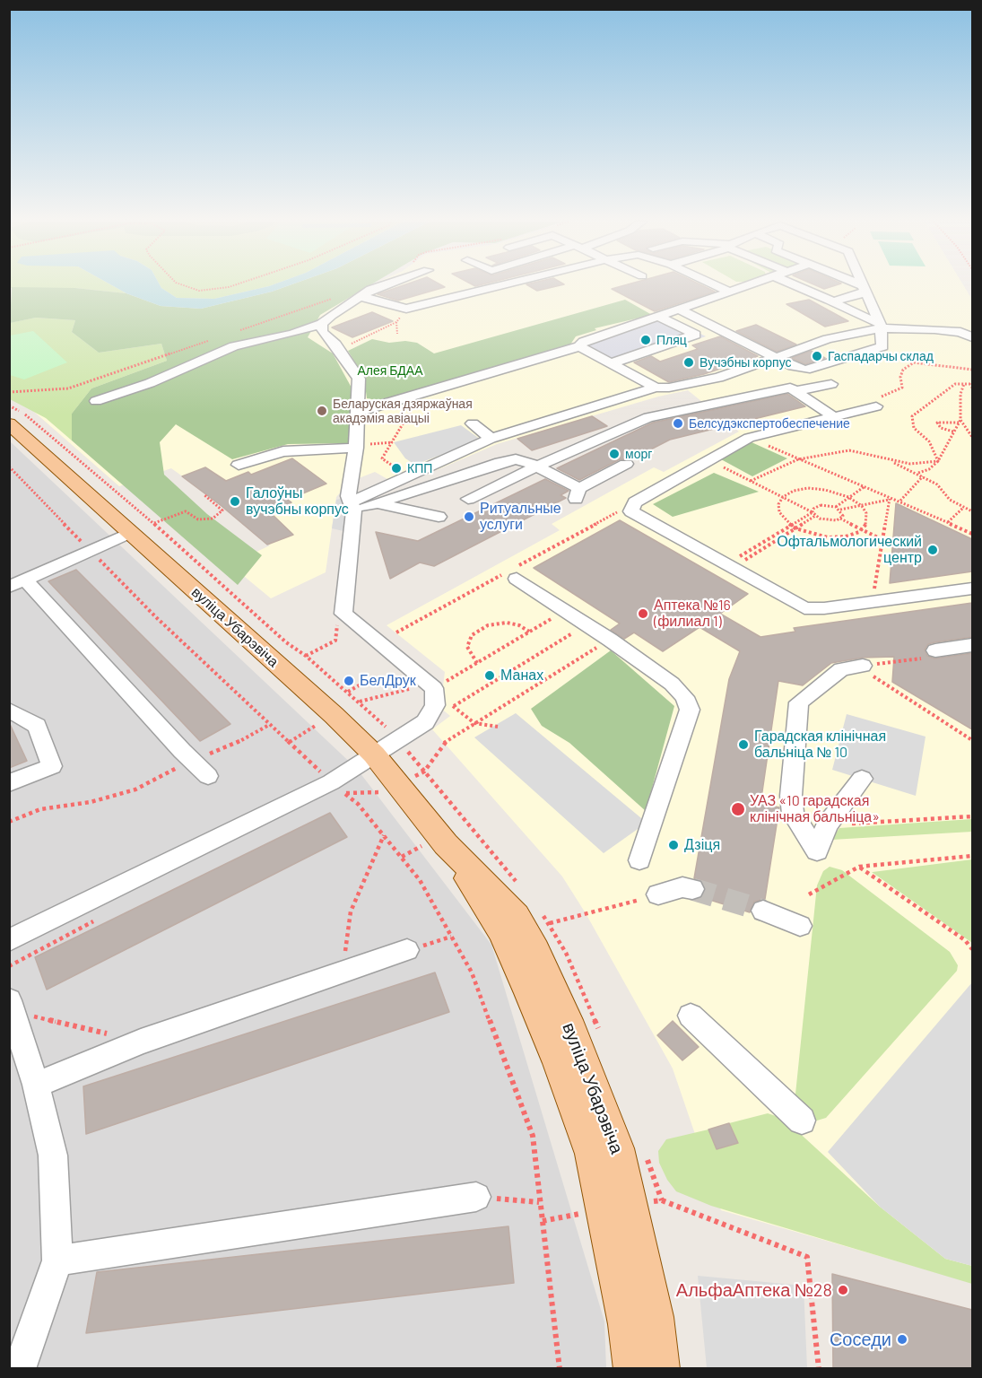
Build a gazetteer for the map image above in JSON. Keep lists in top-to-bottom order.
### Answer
{
  "streets": {
    "main road": ["вуліца Убарэвіча"]
  },
  "parks": ["Алея БДАА"],
  "places": [
    "Пляц",
    "Гаспадарчы склад",
    "Вучэбны корпус",
    "Беларуская дзяржаўная акадэмія авіацыі",
    "Белсудэкспертобеспечение",
    "морг",
    "КПП",
    "Галоўны вучэбны корпус",
    "Ритуальные услуги",
    "Офтальмологический центр",
    "Аптека №16 (филиал 1)",
    "Манах",
    "БелДрук",
    "Гарадская клінічная бальніца № 10",
    "УАЗ «10 гарадская клінічная бальніца»",
    "Дзіця",
    "АльфаАптека №28",
    "Соседи"
  ]
}
